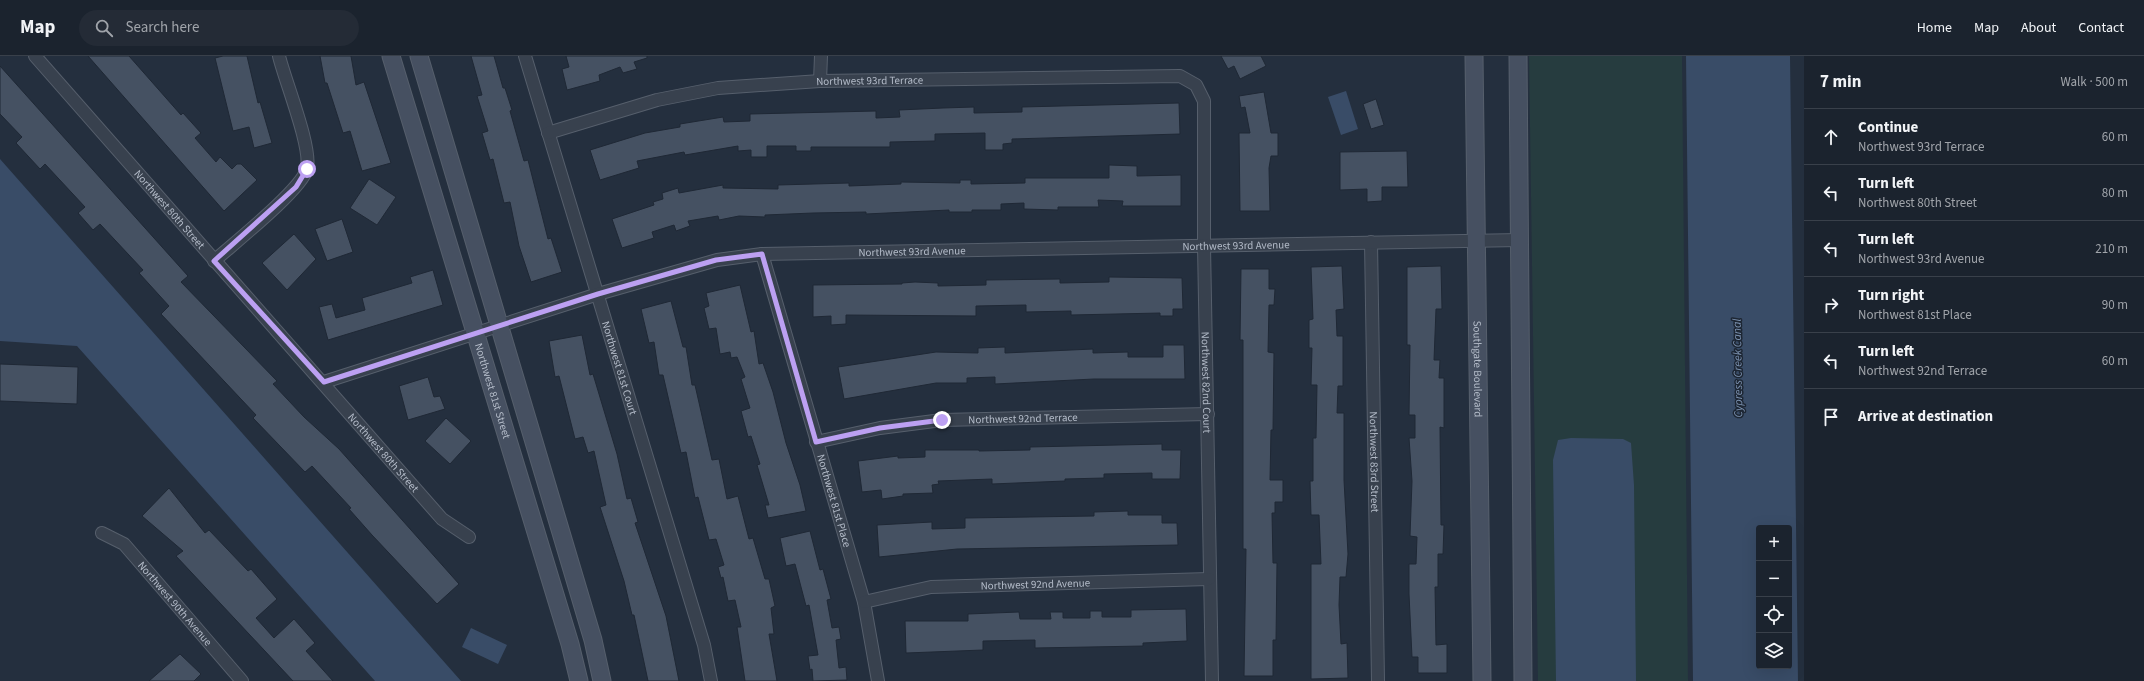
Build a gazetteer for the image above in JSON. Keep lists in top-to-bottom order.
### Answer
{
  "streets": {
    "street": [
      "Northwest 93rd Terrace",
      "Northwest 80th Street",
      "Northwest 93rd Avenue",
      "Northwest 81st Court",
      "Southgate Boulevard",
      "Northwest 82nd Court",
      "Northwest 81st Street",
      "Northwest 92nd Terrace",
      "Northwest 83rd Street",
      "Northwest 81st Place",
      "Northwest 92nd Avenue",
      "Northwest 90th Avenue"
    ]
  },
  "crossings": [
    ["Northwest 93rd Terrace", "Northwest 81st Court"],
    ["Northwest 93rd Terrace", "Northwest 82nd Court"],
    ["Northwest 80th Street", "Northwest 93rd Avenue"],
    ["Northwest 93rd Avenue", "Northwest 81st Court"],
    ["Northwest 93rd Avenue", "Southgate Boulevard"],
    ["Northwest 93rd Avenue", "Northwest 82nd Court"],
    ["Northwest 93rd Avenue", "Northwest 81st Street"],
    ["Northwest 93rd Avenue", "Northwest 83rd Street"],
    ["Northwest 93rd Avenue", "Northwest 81st Place"],
    ["Northwest 82nd Court", "Northwest 92nd Terrace"],
    ["Northwest 82nd Court", "Northwest 92nd Avenue"],
    ["Northwest 92nd Terrace", "Northwest 81st Place"],
    ["Northwest 81st Place", "Northwest 92nd Avenue"]
  ],
  "water": ["Cypress Creek Canal"],
  "page": {
    "header": "Map",
    "search": "Search here",
    "nav": [
      "Home",
      "Map",
      "About",
      "Contact"
    ],
    "heading": ["7 min", "Walk · 500 m"],
    "list": [
      ["Continue", "Northwest 93rd Terrace", "60 m"],
      ["Turn left", "Northwest 80th Street", "80 m"],
      ["Turn left", "Northwest 93rd Avenue", "210 m"],
      ["Turn right", "Northwest 81st Place", "90 m"],
      ["Turn left", "Northwest 92nd Terrace", "60 m"],
      "Arrive at destination"
    ],
    "map_buttons": ["+", "−"]
  }
}
